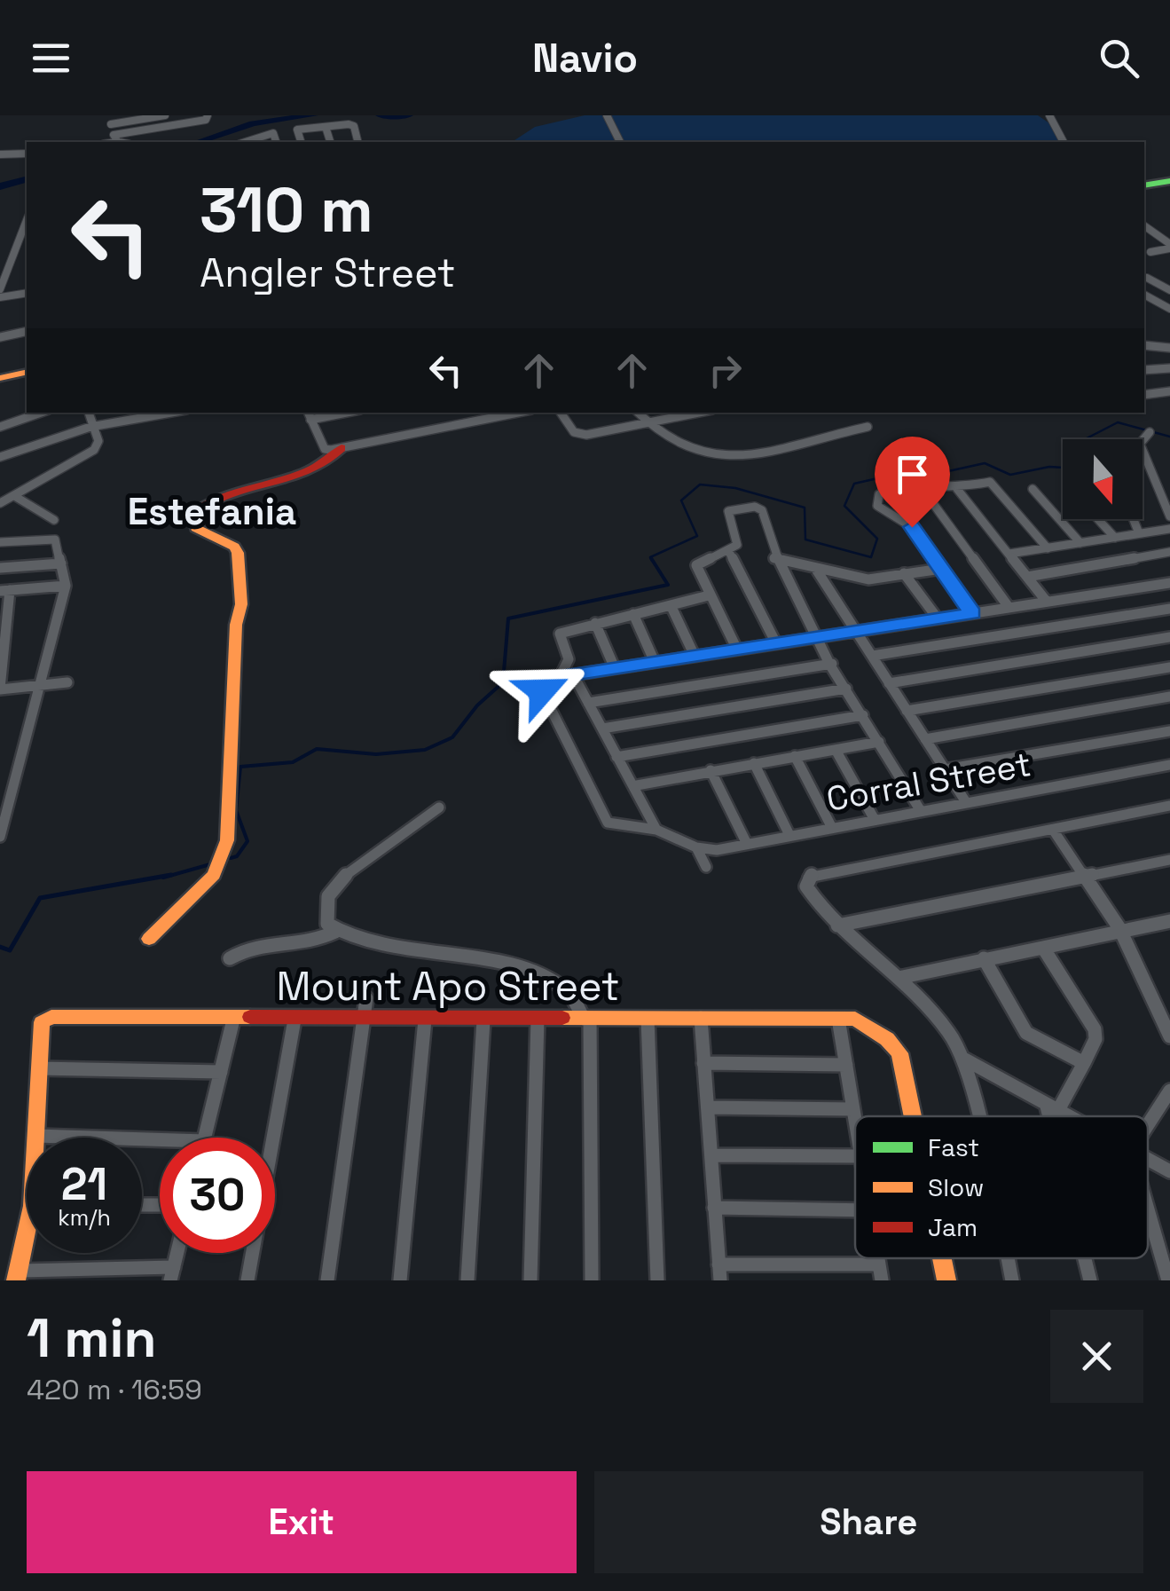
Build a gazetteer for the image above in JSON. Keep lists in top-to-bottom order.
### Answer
{
  "streets": {
    "street": ["Corral Street", "Mount Apo Street"]
  },
  "districts": ["Estefania"],
  "legend": ["Fast", "Slow", "Jam"],
  "north": "bottom",
  "page": {
    "header": "Navio",
    "turn": ["310 m", "Angler Street"],
    "speed": "21 km/h",
    "limit": "30",
    "heading": ["1 min", "420 m · 16:59"],
    "buttons": ["Exit", "Share"]
  }
}
